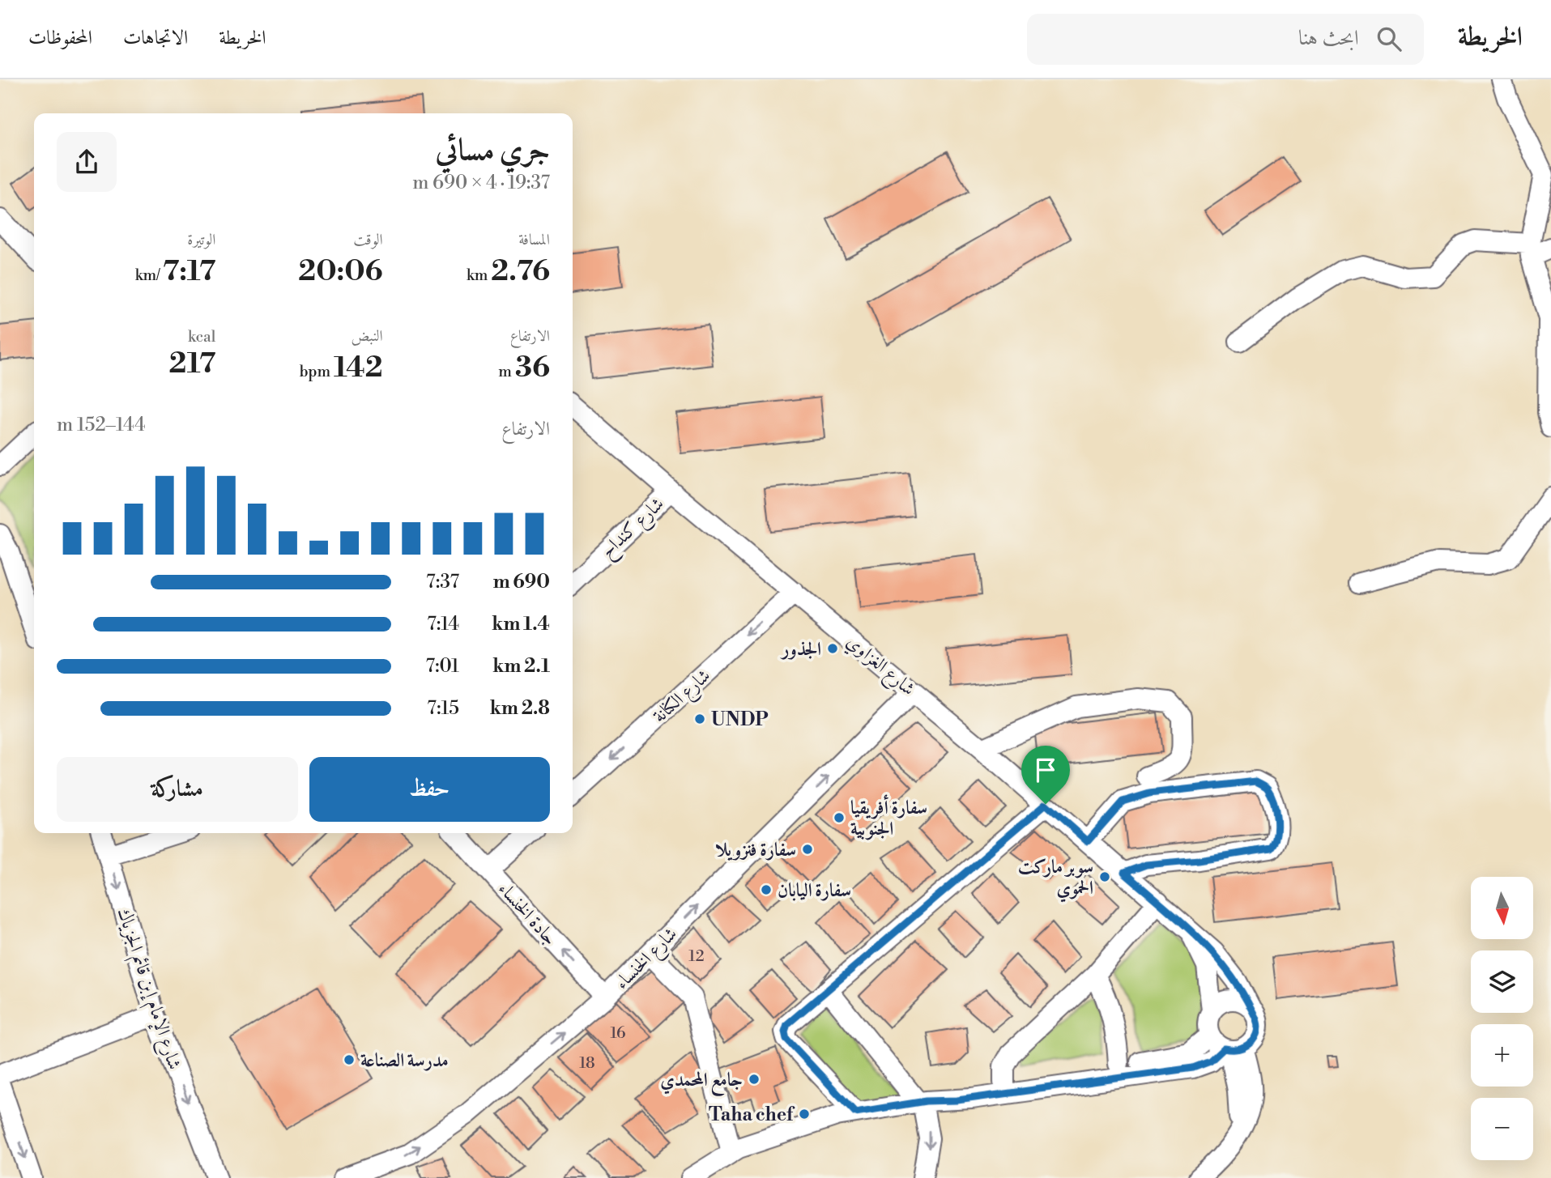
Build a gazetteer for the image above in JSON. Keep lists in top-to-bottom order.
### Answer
{
  "streets": {
    "street": [
      "شارع كنداح",
      "شارع الغزاوي",
      "شارع الكنانة",
      "جادة الخنساء",
      "شارع الخنساء",
      "شارع الإمام إبن قائم الجزياك"
    ]
  },
  "crossings": [
    ["شارع كنداح", "شارع الغزاوي"],
    ["شارع الغزاوي", "شارع الكنانة"],
    ["شارع الغزاوي", "شارع الخنساء"],
    ["جادة الخنساء", "شارع الخنساء"]
  ],
  "one_way": ["شارع الكنانة", "جادة الخنساء", "شارع الإمام إبن قائم الجزياك"],
  "places": [
    "الجذور",
    "UNDP",
    "سفارة أفريقيا الجنوبية",
    "سفارة فنزويلا",
    "سوبر ماركت الحموي",
    "سفارة اليابان",
    "مدرسة الصناعة",
    "جامع المحمدي",
    "Taha chef"
  ],
  "house_numbers": ["12", "16", "18"],
  "north": "bottom",
  "page": {
    "header": "الخريطة",
    "search": "ابحث هنا",
    "nav": ["الخريطة", "الاتجاهات", "المحفوظات"],
    "heading": ["جري مسائي", "19:37 · 4 × 690 m"],
    "stats": [
      ["المسافة", "2.76 km"],
      ["الوقت", "20:06"],
      ["الوتيرة", "7:17 /km"],
      ["الارتفاع", "36 m"],
      ["النبض", "142 bpm"],
      ["kcal", "217"]
    ],
    "chart": ["الارتفاع", "144–152 m"],
    "list": [
      {
        "name": "690 m",
        "note": "7:37"
      },
      {
        "name": "1.4 km",
        "note": "7:14"
      },
      {
        "name": "2.1 km",
        "note": "7:01"
      },
      {
        "name": "2.8 km",
        "note": "7:15"
      }
    ],
    "buttons": ["حفظ", "مشاركة"],
    "map_buttons": ["+", "−"]
  }
}
